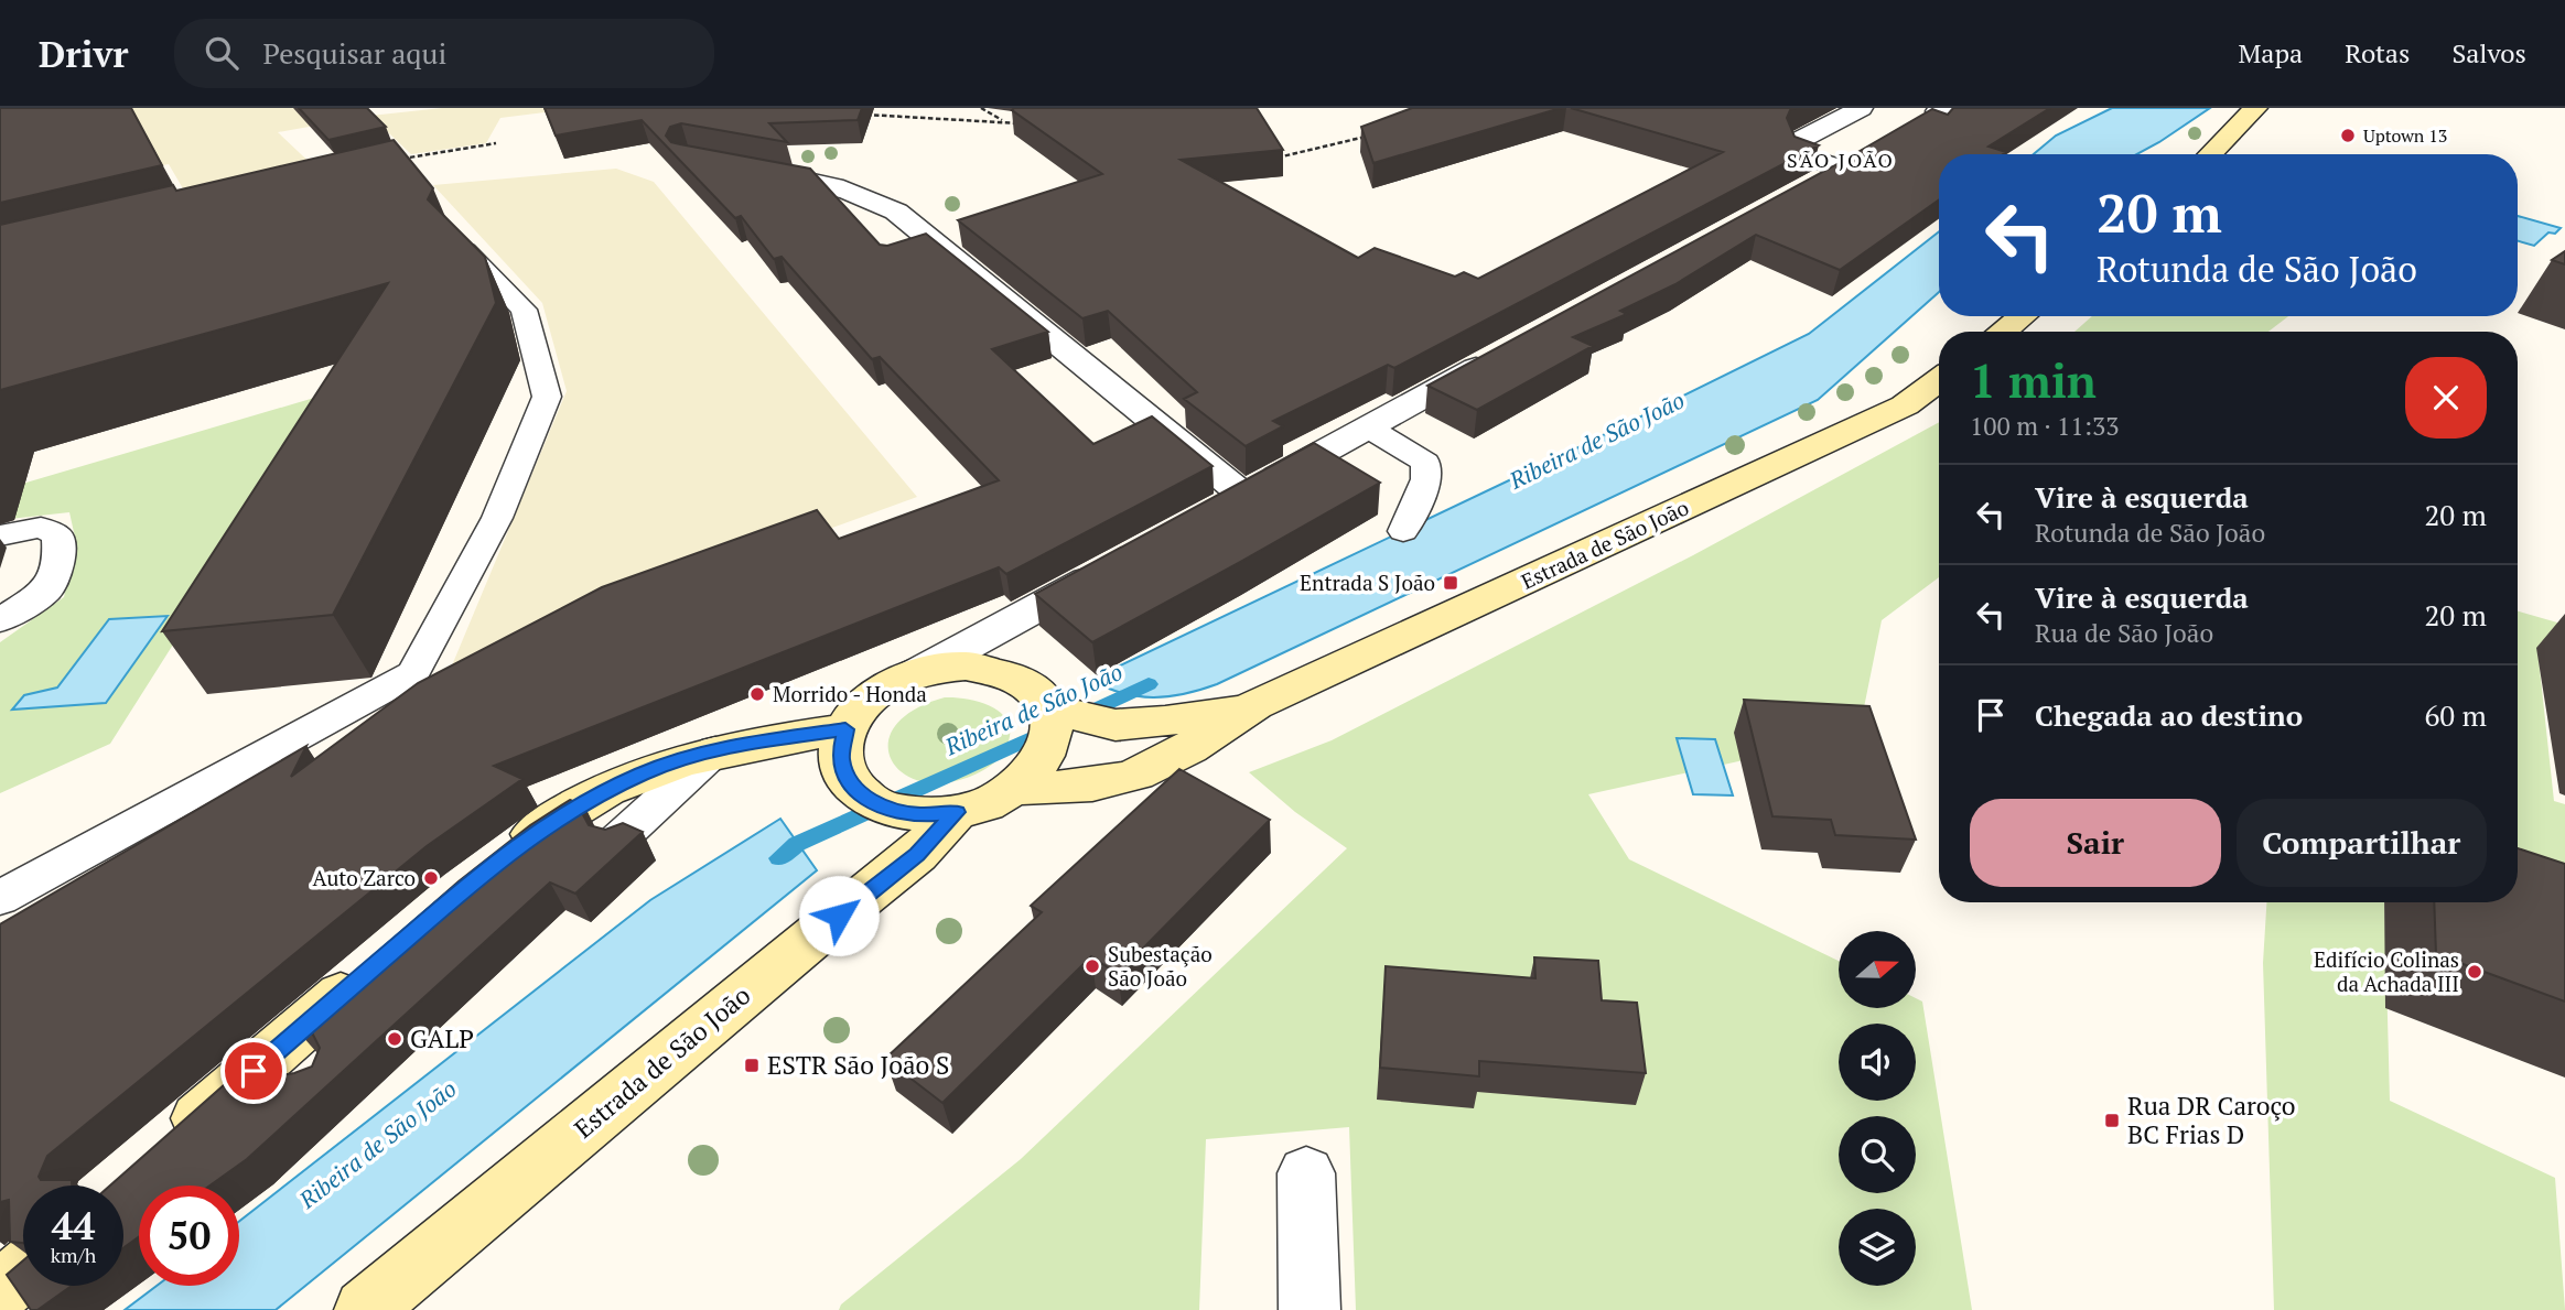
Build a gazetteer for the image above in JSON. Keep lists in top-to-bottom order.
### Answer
{
  "streets": {
    "main road": ["Estrada de São João"]
  },
  "districts": ["SÃO JOÃO"],
  "water": ["Ribeira de São João"],
  "places": {
    "other": [
      "Uptown 13",
      "Morrido - Honda",
      "Auto Zarco",
      "Subestação São João",
      "Edifício Colinas da Achada III",
      "GALP"
    ],
    "transit": ["Entrada S João", "ESTR São João S", "Rua DR Caroço BC Frias D"]
  },
  "north": "right",
  "page": {
    "header": "Drivr",
    "search": "Pesquisar aqui",
    "nav": ["Mapa", "Rotas", "Salvos"],
    "turn": ["20 m", "Rotunda de São João"],
    "heading": ["1 min", "100 m · 11:33"],
    "list": [
      {
        "name": "Vire à esquerda",
        "note": "Rotunda de São João",
        "value": "20 m"
      },
      {
        "name": "Vire à esquerda",
        "note": "Rua de São João",
        "value": "20 m"
      },
      {
        "name": "Chegada ao destino",
        "value": "60 m"
      }
    ],
    "buttons": ["Sair", "Compartilhar"],
    "speed": "44 km/h",
    "limit": "50"
  }
}
